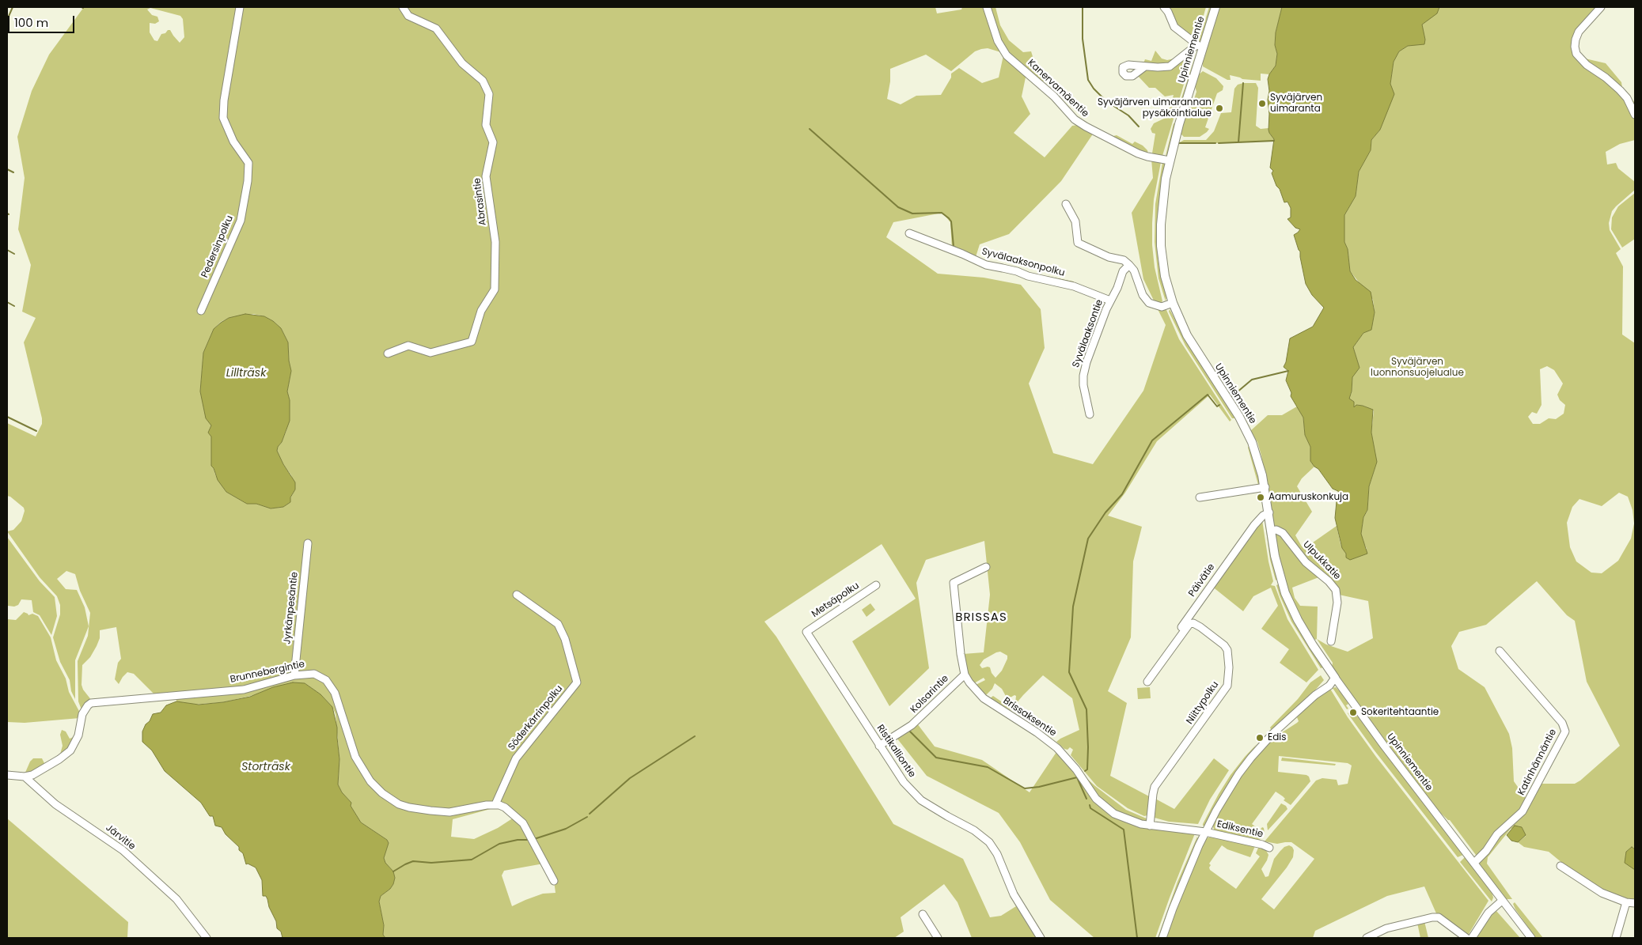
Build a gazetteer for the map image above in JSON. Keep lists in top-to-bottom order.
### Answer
{
  "streets": {
    "main road": ["Upinniementie"],
    "street": [
      "Kanervamäentie",
      "Abrasintie",
      "Pedersinpolku",
      "Syvälaaksonpolku",
      "Syvälaaksontie",
      "Ulpukkatie",
      "Päivätie",
      "Metsäpolku",
      "Jyrkänpesäntie",
      "Brunnebergintie",
      "Kolsarintie",
      "Niittypolku",
      "Brissaksentie",
      "Söderkärrinpolku",
      "Ristikalliontie",
      "Katinhännäntie",
      "Ediksentie",
      "Järvitie"
    ]
  },
  "crossings": [
    ["Upinniementie", "Kanervamäentie"],
    ["Upinniementie", "Ulpukkatie"],
    ["Upinniementie", "Päivätie"],
    ["Upinniementie", "Katinhännäntie"],
    ["Syvälaaksonpolku", "Syvälaaksontie"],
    ["Päivätie", "Niittypolku"],
    ["Metsäpolku", "Ristikalliontie"],
    ["Jyrkänpesäntie", "Brunnebergintie"],
    ["Brunnebergintie", "Söderkärrinpolku"],
    ["Brunnebergintie", "Järvitie"],
    ["Kolsarintie", "Brissaksentie"],
    ["Kolsarintie", "Ristikalliontie"],
    ["Niittypolku", "Brissaksentie"],
    ["Brissaksentie", "Ediksentie"]
  ],
  "districts": ["BRISSAS"],
  "water": ["Lillträsk", "Storträsk"],
  "parks": ["Syväjärven luonnonsuojelualue"],
  "places": [
    "Syväjärven uimaranta",
    "Syväjärven uimarannan pysäköintialue",
    "Aamuruskonkuja",
    "Sokeritehtaantie",
    "Edis"
  ],
  "scale_bar": "100 m"
}
